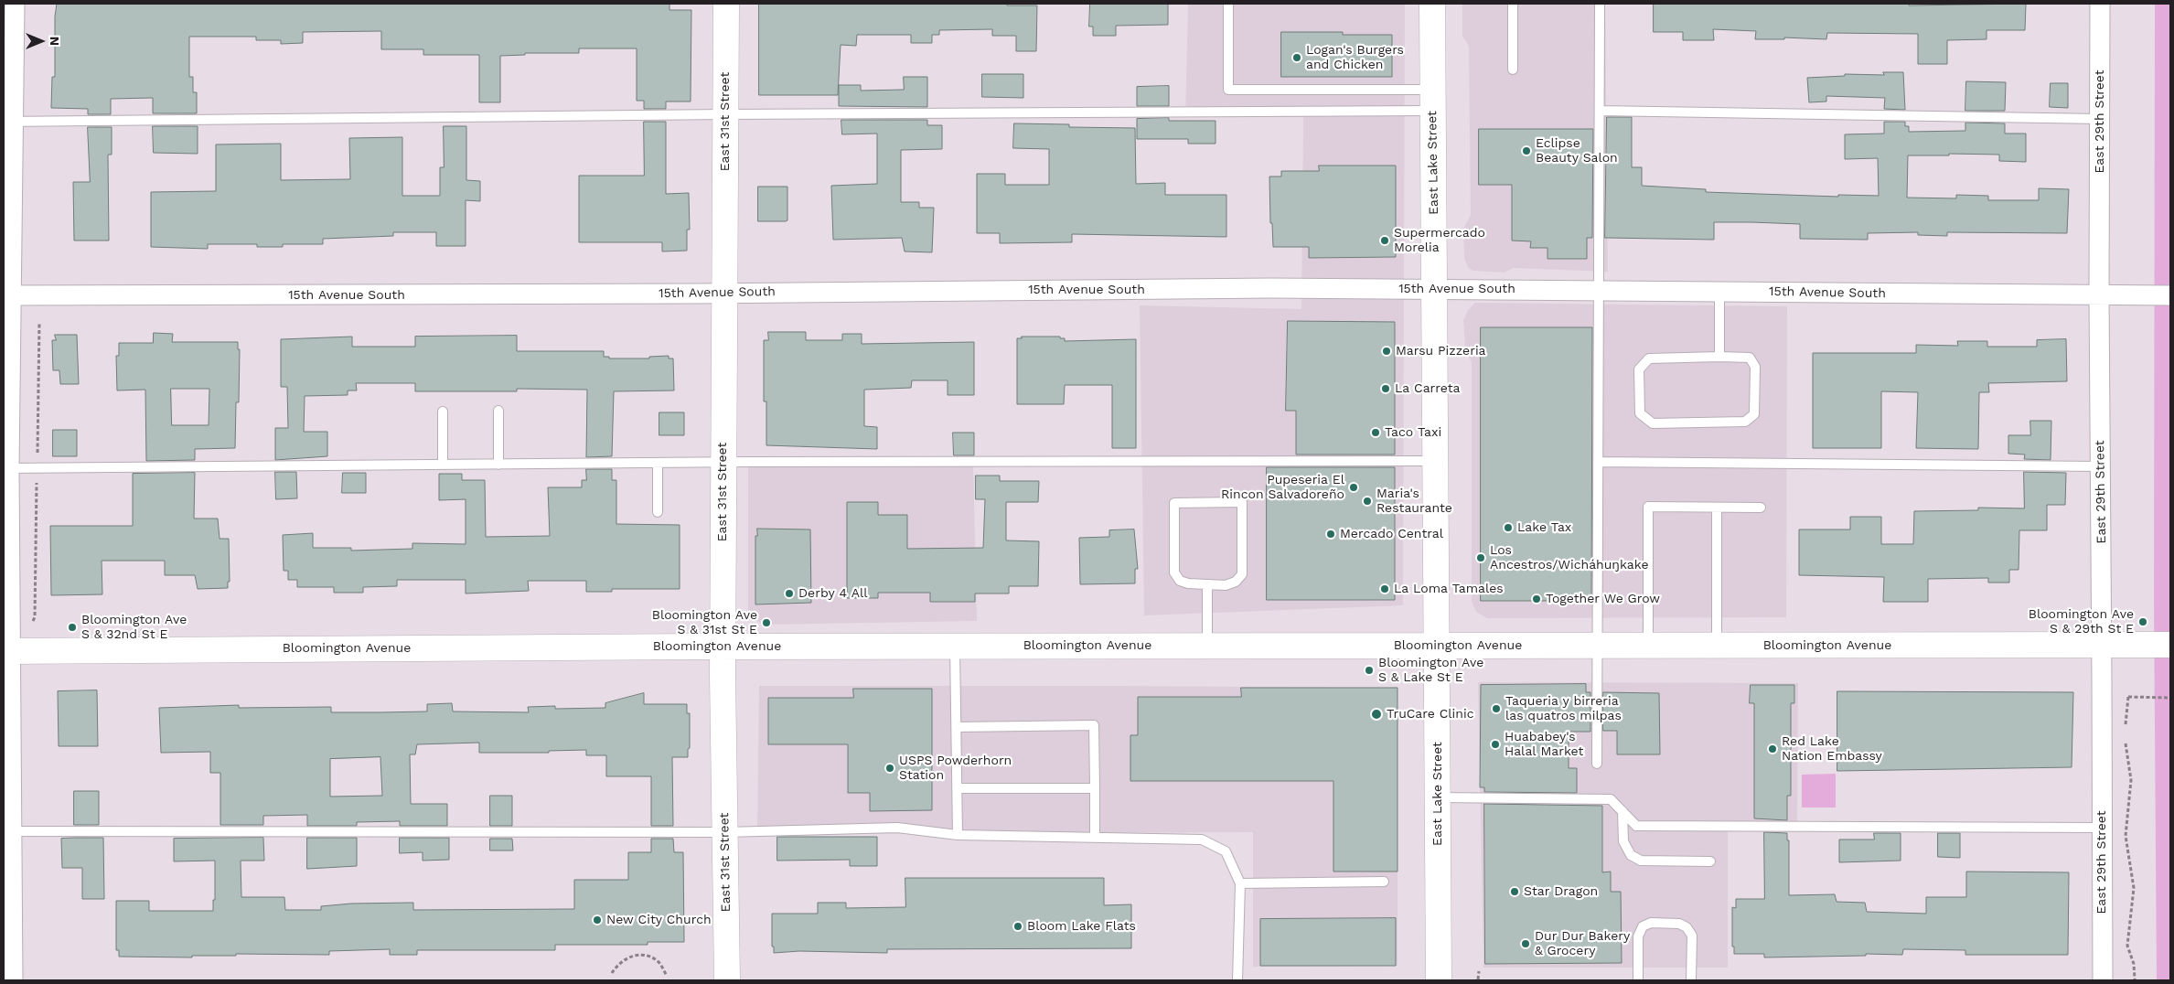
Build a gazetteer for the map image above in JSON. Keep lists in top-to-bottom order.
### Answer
{
  "streets": {
    "street": [
      "East 31st Street",
      "East 29th Street",
      "East Lake Street",
      "15th Avenue South",
      "Bloomington Avenue"
    ]
  },
  "crossings": [
    ["East 31st Street", "15th Avenue South"],
    ["East 31st Street", "Bloomington Avenue"],
    ["East 29th Street", "15th Avenue South"],
    ["East 29th Street", "Bloomington Avenue"],
    ["East Lake Street", "15th Avenue South"],
    ["East Lake Street", "Bloomington Avenue"]
  ],
  "places": [
    "Logan's Burgers and Chicken",
    "Eclipse Beauty Salon",
    "Supermercado Morelia",
    "Marsu Pizzeria",
    "La Carreta",
    "Taco Taxi",
    "Pupeseria El Rincon Salvadoreño",
    "Maria's Restaurante",
    "Lake Tax",
    "Mercado Central",
    "Los Ancestros/Wicháhuŋkake",
    "La Loma Tamales",
    "Derby 4 All",
    "Together We Grow",
    "Bloomington Ave S & 29th St E",
    "Bloomington Ave S & 31st St E",
    "Bloomington Ave S & 32nd St E",
    "Bloomington Ave S & Lake St E",
    "Taqueria y birreria las quatros milpas",
    "TruCare Clinic",
    "Huababey's Halal Market",
    "Red Lake Nation Embassy",
    "USPS Powderhorn Station",
    "Star Dragon",
    "New City Church",
    "Bloom Lake Flats",
    "Dur Dur Bakery & Grocery"
  ],
  "north": "right"
}
